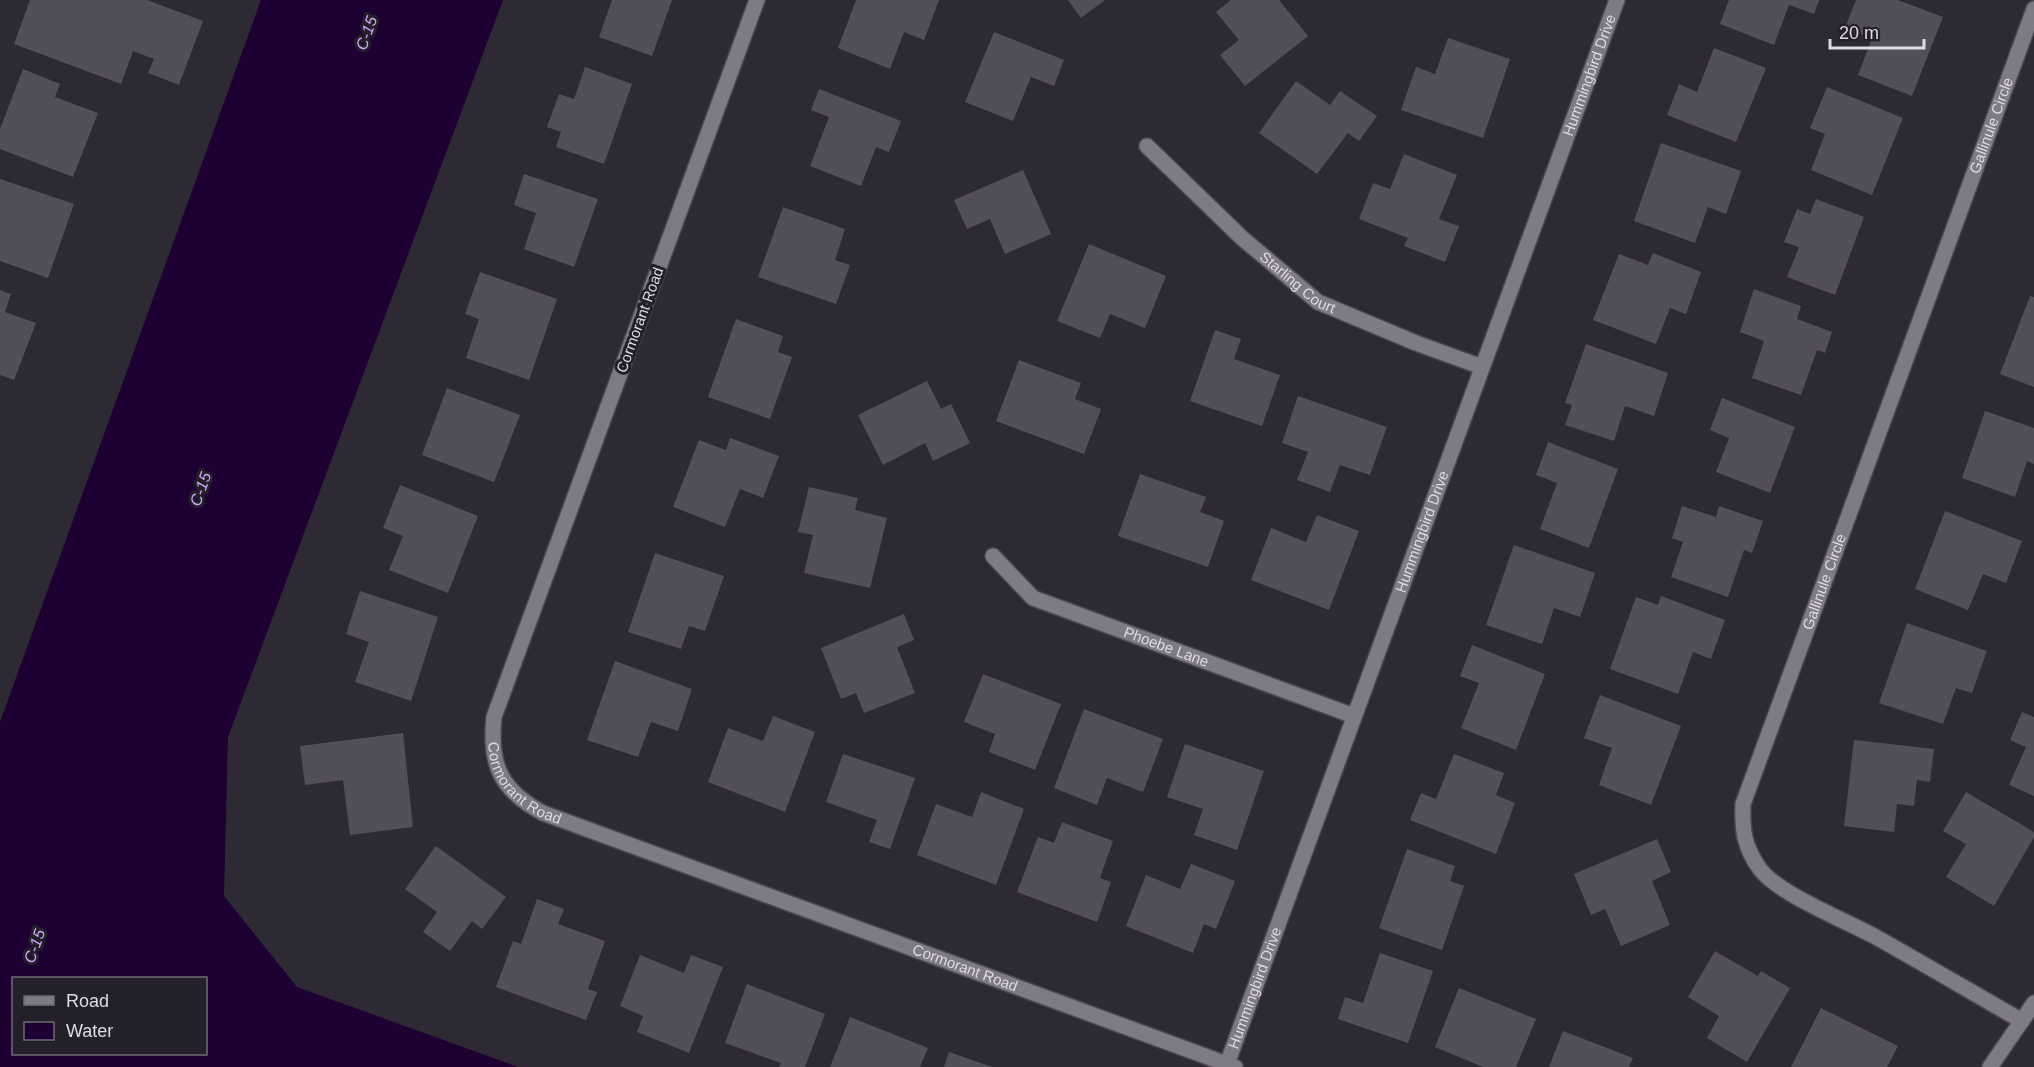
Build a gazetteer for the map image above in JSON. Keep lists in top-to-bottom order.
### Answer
{
  "streets": {
    "street": [
      "Hummingbird Drive",
      "Gallinule Circle",
      "Starling Court",
      "Cormorant Road",
      "Phoebe Lane"
    ]
  },
  "crossings": [
    ["Hummingbird Drive", "Starling Court"],
    ["Hummingbird Drive", "Cormorant Road"],
    ["Hummingbird Drive", "Phoebe Lane"]
  ],
  "water": ["C-15"],
  "legend": ["Road", "Water"],
  "scale_bar": "20 m"
}
